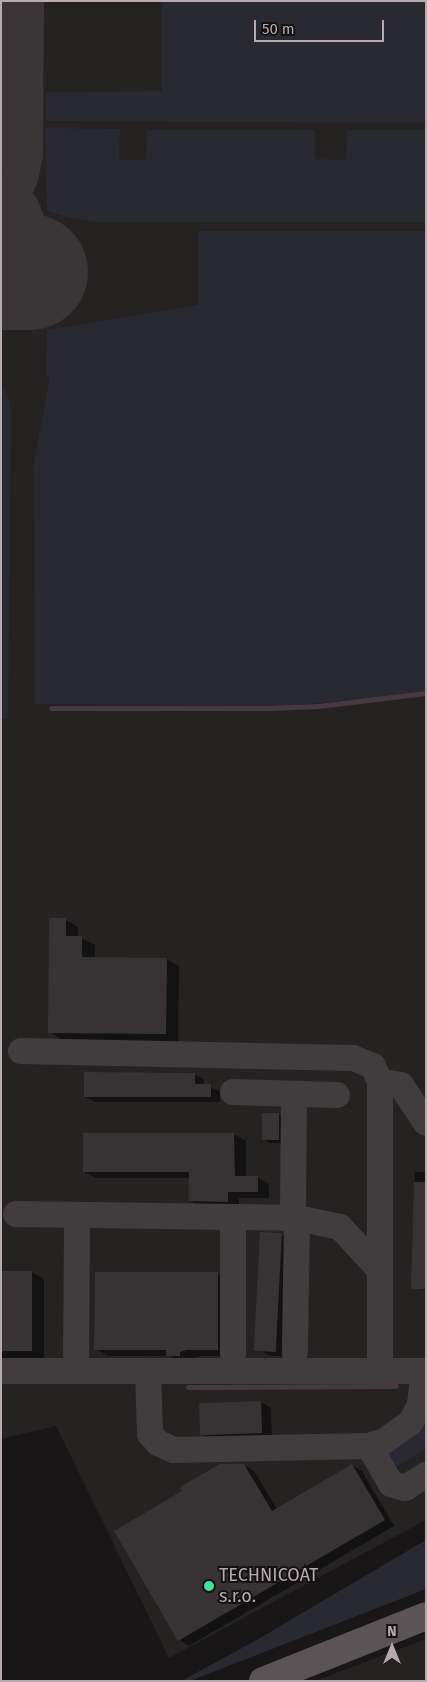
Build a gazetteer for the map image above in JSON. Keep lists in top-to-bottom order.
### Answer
{
  "places": ["TECHNICOAT s.r.o."],
  "scale_bar": "50 m",
  "north": "top"
}
